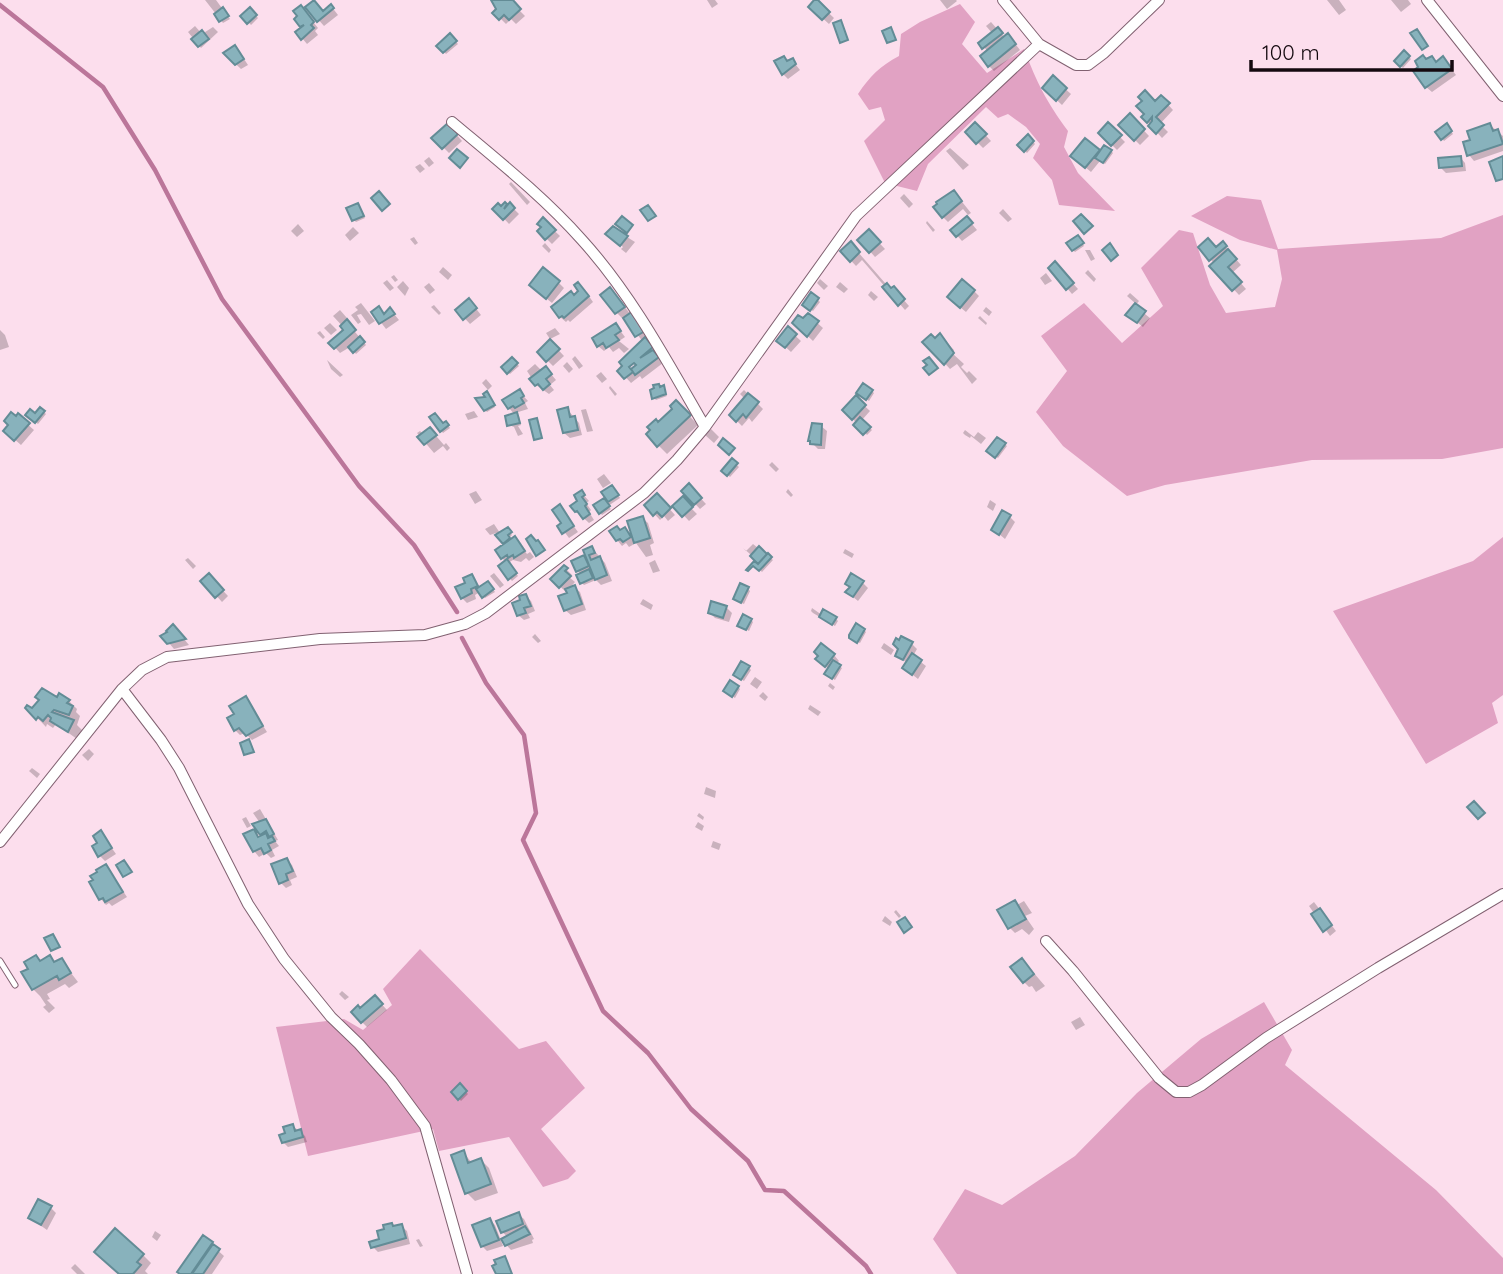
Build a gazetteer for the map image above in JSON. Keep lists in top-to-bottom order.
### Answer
{
  "scale_bar": "100 m"
}
